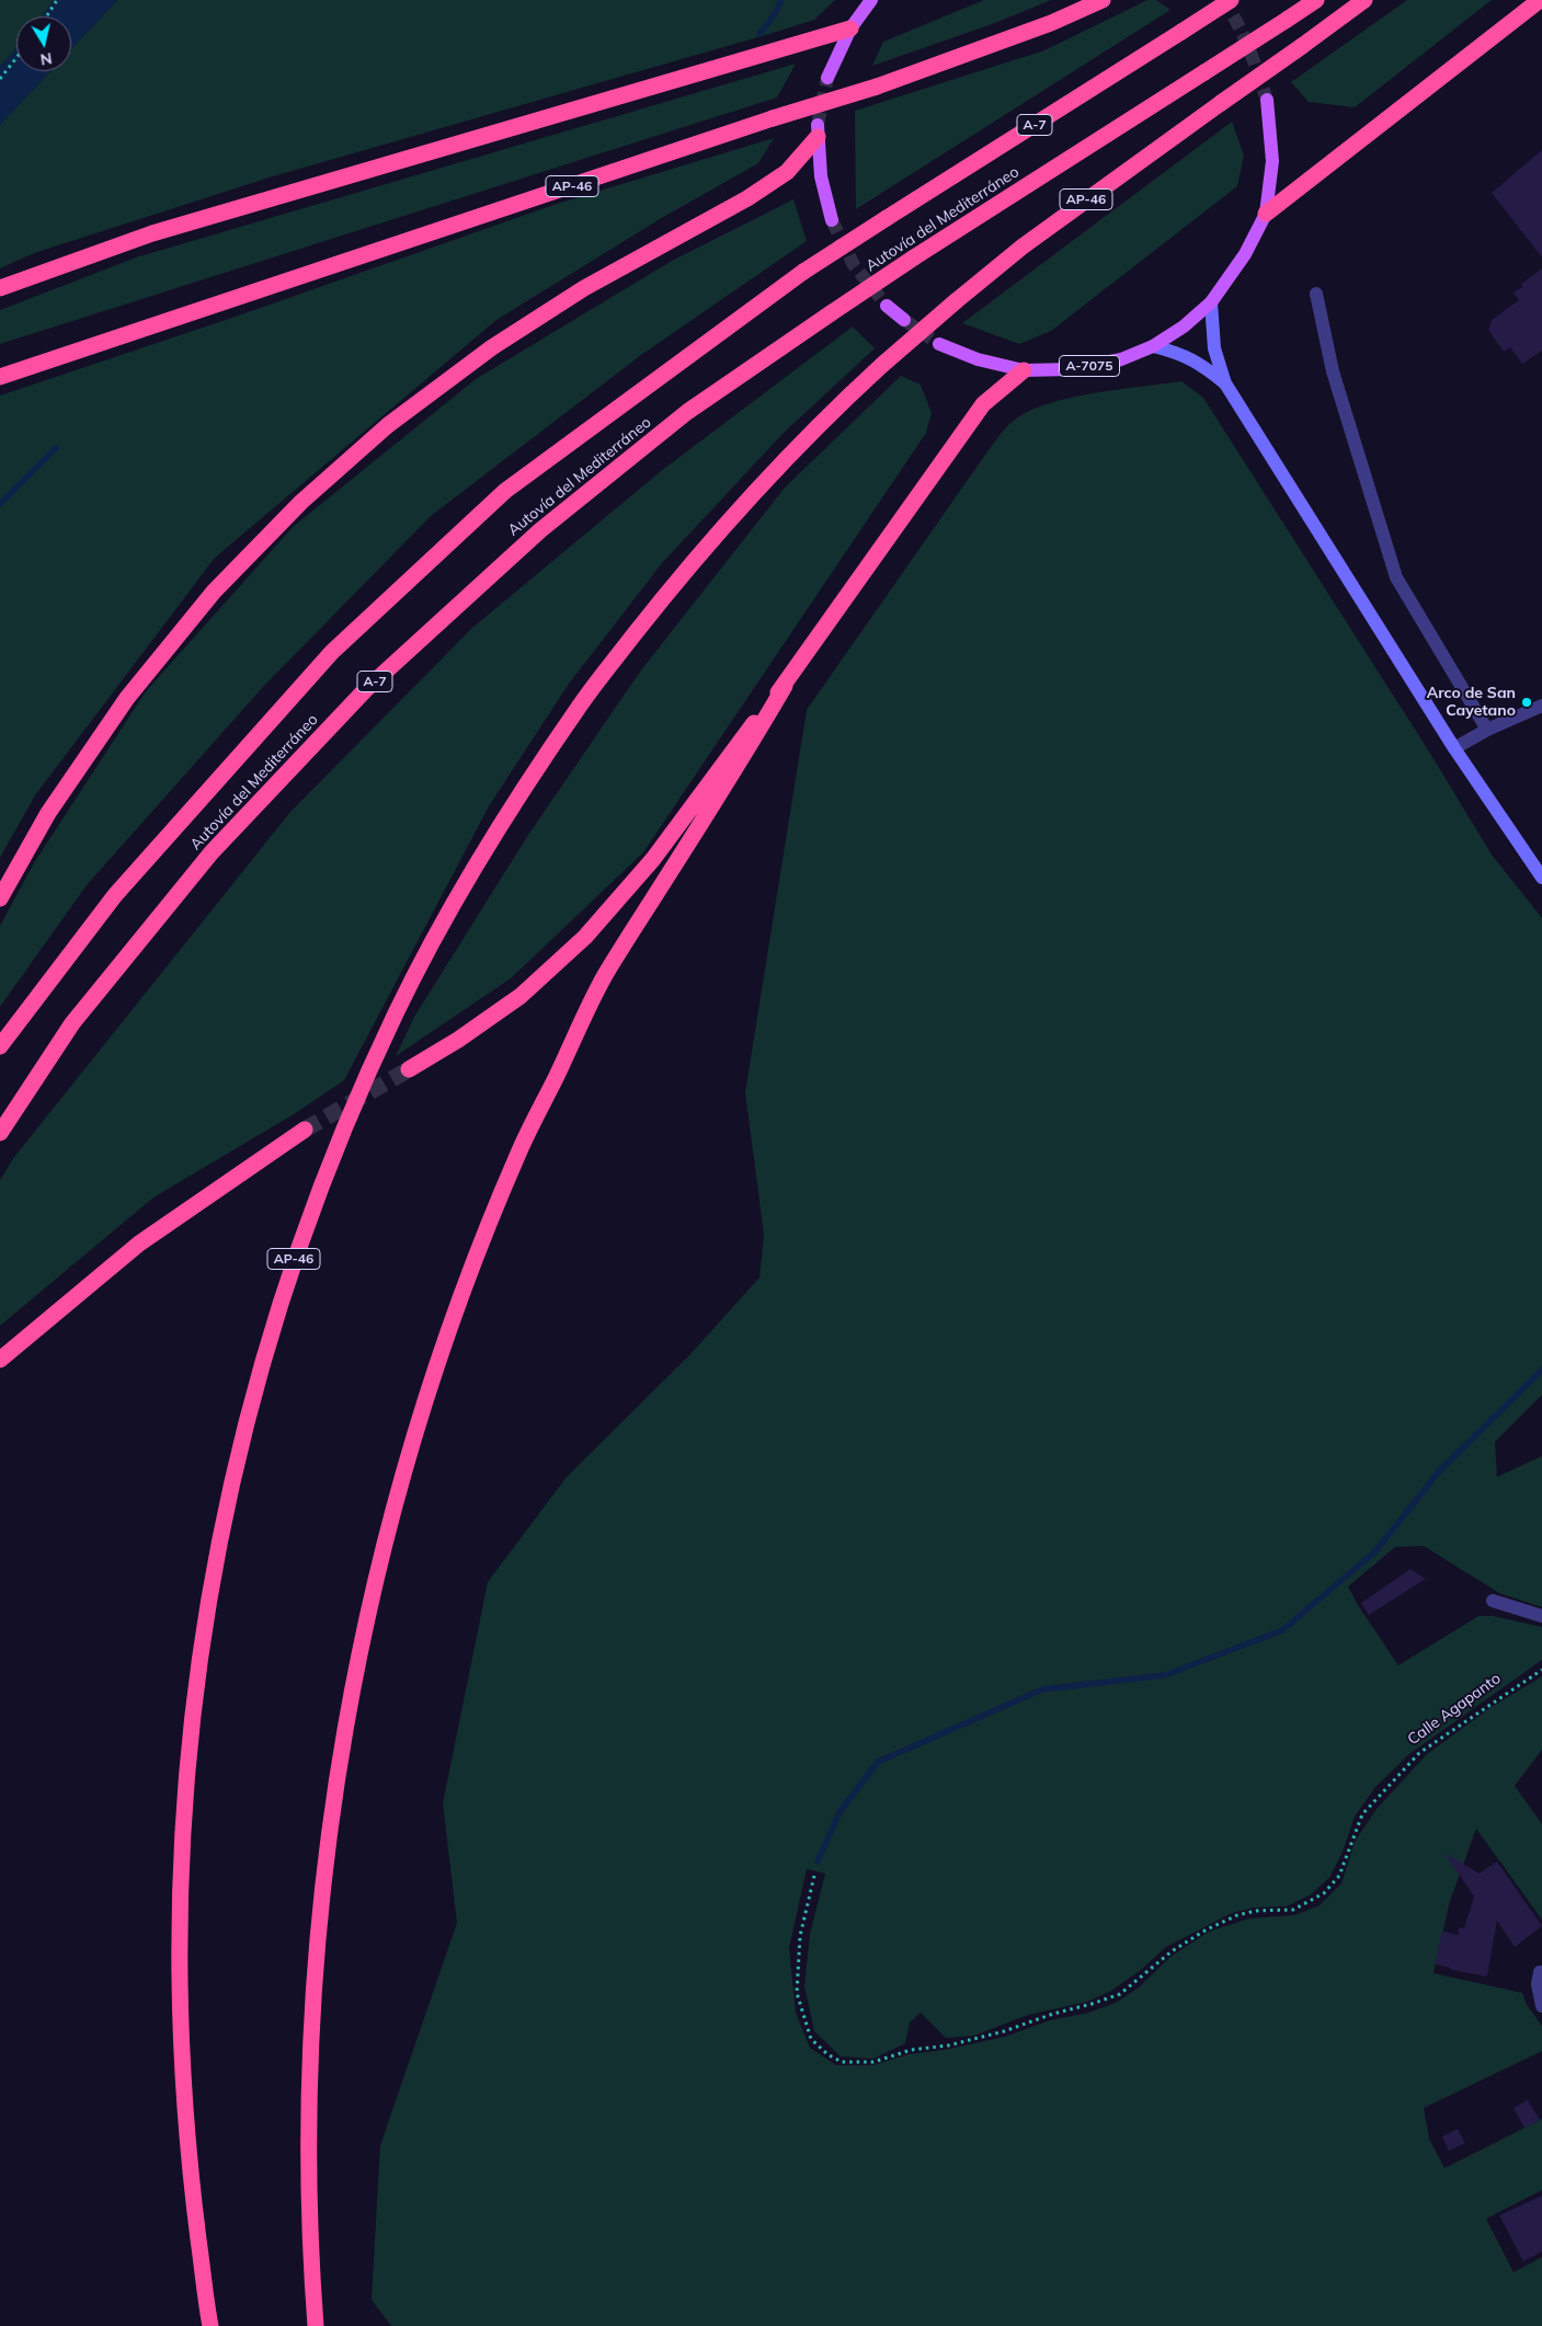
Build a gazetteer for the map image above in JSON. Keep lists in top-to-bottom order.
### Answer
{
  "streets": {
    "highway": ["A-7", "AP-46", "Autovía del Mediterráneo"],
    "main road": ["A-7075"],
    "path": ["Calle Agapanto"]
  },
  "places": ["Arco de San Cayetano"],
  "north": "bottom"
}
